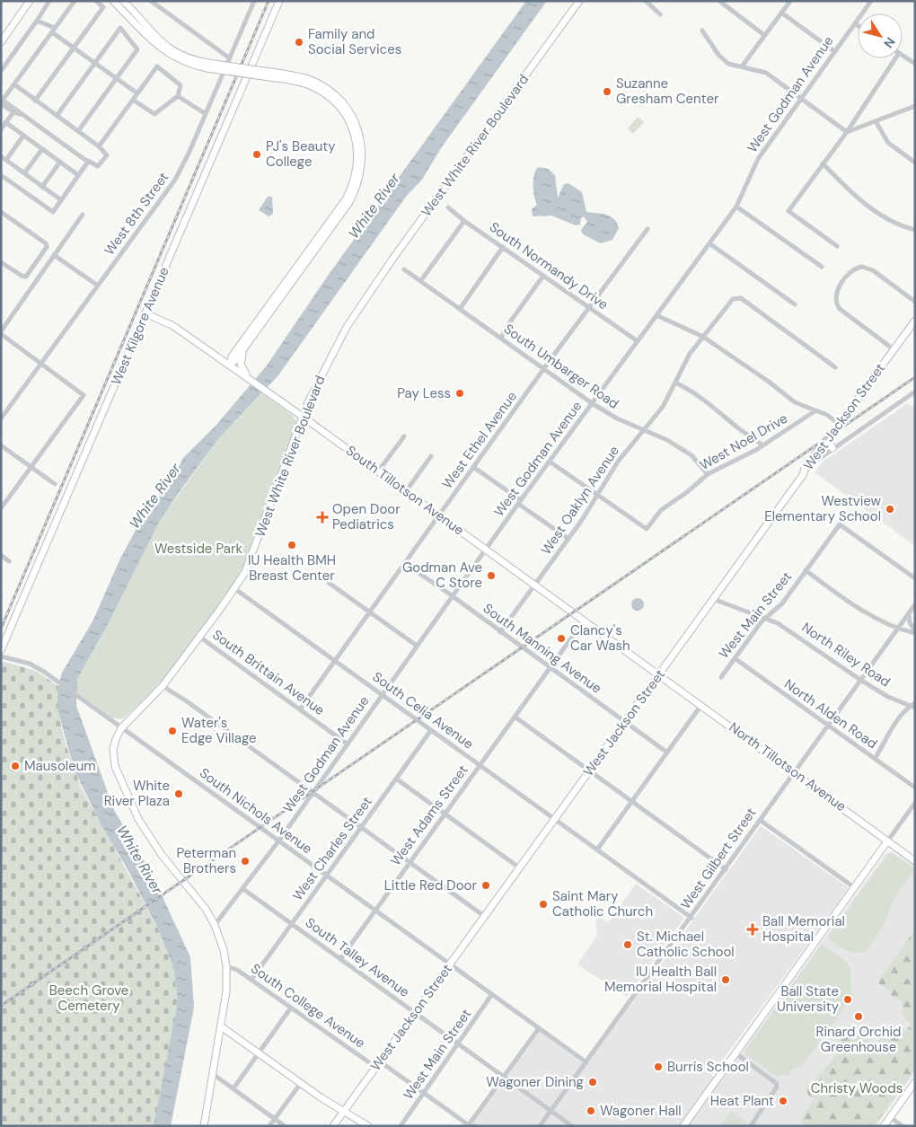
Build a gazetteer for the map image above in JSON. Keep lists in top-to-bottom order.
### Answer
{
  "streets": {
    "main road": [
      "West White River Boulevard",
      "West Kilgore Avenue",
      "West Jackson Street",
      "South Tillotson Avenue",
      "North Tillotson Avenue"
    ],
    "street": [
      "West Godman Avenue",
      "West 8th Street",
      "South Normandy Drive",
      "South Umbarger Road",
      "West Ethel Avenue",
      "West Noel Drive",
      "West Oaklyn Avenue",
      "West Main Street",
      "South Manning Avenue",
      "North Riley Road",
      "South Brittain Avenue",
      "South Celia Avenue",
      "North Alden Road",
      "South Nichols Avenue",
      "West Adams Street",
      "West Charles Street",
      "West Gilbert Street",
      "South Talley Avenue",
      "South College Avenue"
    ]
  },
  "crossings": [
    ["West Godman Avenue", "West White River Boulevard"],
    ["West Godman Avenue", "South Normandy Drive"],
    ["West Godman Avenue", "South Umbarger Road"],
    ["West Godman Avenue", "South Tillotson Avenue"],
    ["West Godman Avenue", "South Manning Avenue"],
    ["West Godman Avenue", "South Brittain Avenue"],
    ["West Godman Avenue", "South Celia Avenue"],
    ["West Godman Avenue", "South Nichols Avenue"],
    ["West Godman Avenue", "South Talley Avenue"],
    ["West White River Boulevard", "South Tillotson Avenue"],
    ["West White River Boulevard", "South Brittain Avenue"],
    ["West White River Boulevard", "South Celia Avenue"],
    ["West White River Boulevard", "South Nichols Avenue"],
    ["West White River Boulevard", "South College Avenue"],
    ["South Normandy Drive", "West Ethel Avenue"],
    ["South Umbarger Road", "West Ethel Avenue"],
    ["South Umbarger Road", "West Noel Drive"],
    ["South Umbarger Road", "West Oaklyn Avenue"],
    ["West Jackson Street", "South Tillotson Avenue"],
    ["West Jackson Street", "South Manning Avenue"],
    ["West Jackson Street", "North Riley Road"],
    ["West Jackson Street", "South Celia Avenue"],
    ["West Jackson Street", "North Tillotson Avenue"],
    ["West Jackson Street", "South Nichols Avenue"],
    ["West Jackson Street", "South Talley Avenue"],
    ["West Jackson Street", "South College Avenue"],
    ["West Ethel Avenue", "South Tillotson Avenue"],
    ["West Ethel Avenue", "South Manning Avenue"],
    ["West Ethel Avenue", "South Brittain Avenue"],
    ["West Ethel Avenue", "South Celia Avenue"],
    ["West Noel Drive", "West Oaklyn Avenue"],
    ["South Tillotson Avenue", "West Oaklyn Avenue"],
    ["South Tillotson Avenue", "North Tillotson Avenue"],
    ["South Tillotson Avenue", "West Adams Street"],
    ["West Main Street", "North Riley Road"],
    ["West Main Street", "North Alden Road"],
    ["West Main Street", "South Nichols Avenue"],
    ["West Main Street", "South Talley Avenue"],
    ["South Manning Avenue", "West Adams Street"],
    ["North Riley Road", "West Gilbert Street"],
    ["South Celia Avenue", "West Adams Street"],
    ["South Celia Avenue", "West Charles Street"],
    ["South Celia Avenue", "West Gilbert Street"],
    ["North Alden Road", "West Gilbert Street"],
    ["North Tillotson Avenue", "West Gilbert Street"],
    ["South Nichols Avenue", "West Adams Street"],
    ["South Nichols Avenue", "West Charles Street"],
    ["South Nichols Avenue", "West Gilbert Street"],
    ["West Adams Street", "South Talley Avenue"],
    ["West Charles Street", "South Talley Avenue"],
    ["West Charles Street", "South College Avenue"],
    ["West Gilbert Street", "South Talley Avenue"]
  ],
  "water": ["White River"],
  "parks": ["Westside Park", "Beech Grove Cemetery", "Christy Woods"],
  "places": {
    "other": [
      "Family and Social Services",
      "Suzanne Gresham Center",
      "PJ's Beauty College",
      "Pay Less",
      "Westview Elementary School",
      "IU Health BMH Breast Center",
      "Godman Ave C Store",
      "Clancy's Car Wash",
      "Water's Edge Village",
      "Mausoleum",
      "White River Plaza",
      "Peterman Brothers",
      "Little Red Door",
      "Saint Mary Catholic Church",
      "St. Michael Catholic School",
      "IU Health Ball Memorial Hospital",
      "Ball State University",
      "Rinard Orchid Greenhouse",
      "Burris School",
      "Wagoner Dining",
      "Heat Plant",
      "Wagoner Hall"
    ],
    "health": ["Open Door Pediatrics", "Ball Memorial Hospital"]
  },
  "north": "bottom right"
}
